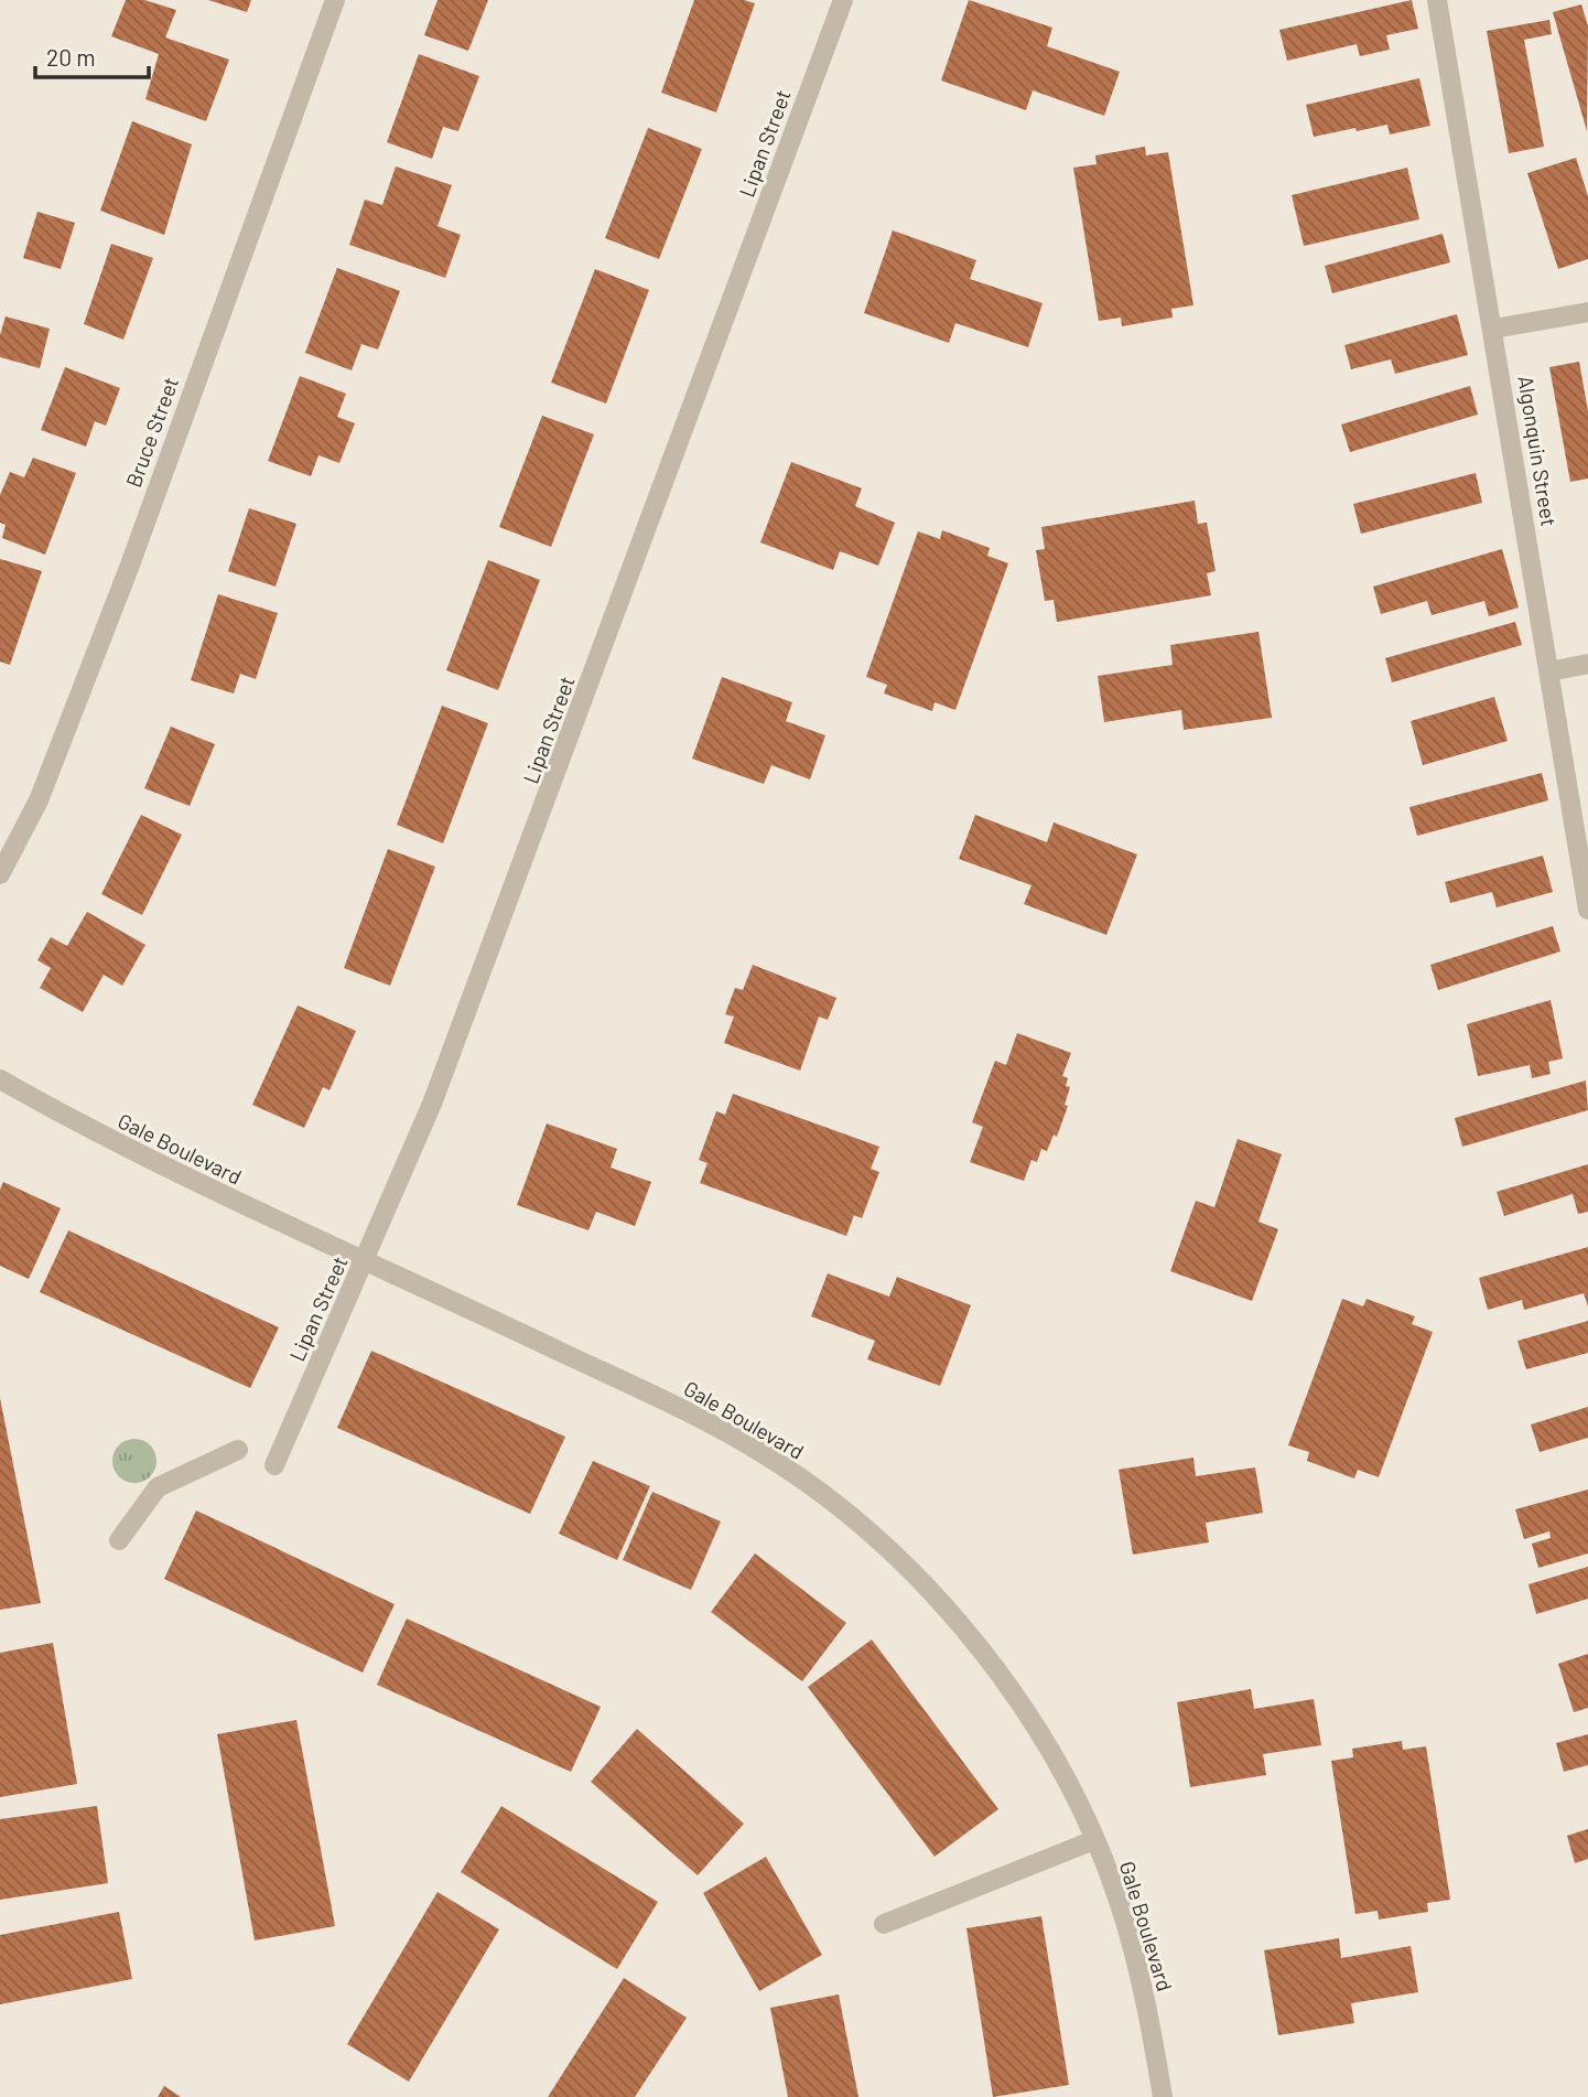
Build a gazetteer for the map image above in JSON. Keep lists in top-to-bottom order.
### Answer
{
  "streets": {
    "street": [
      "Lipan Street",
      "Bruce Street",
      "Algonquin Street",
      "Gale Boulevard"
    ]
  },
  "crossings": [
    ["Lipan Street", "Gale Boulevard"]
  ],
  "scale_bar": "20 m"
}
